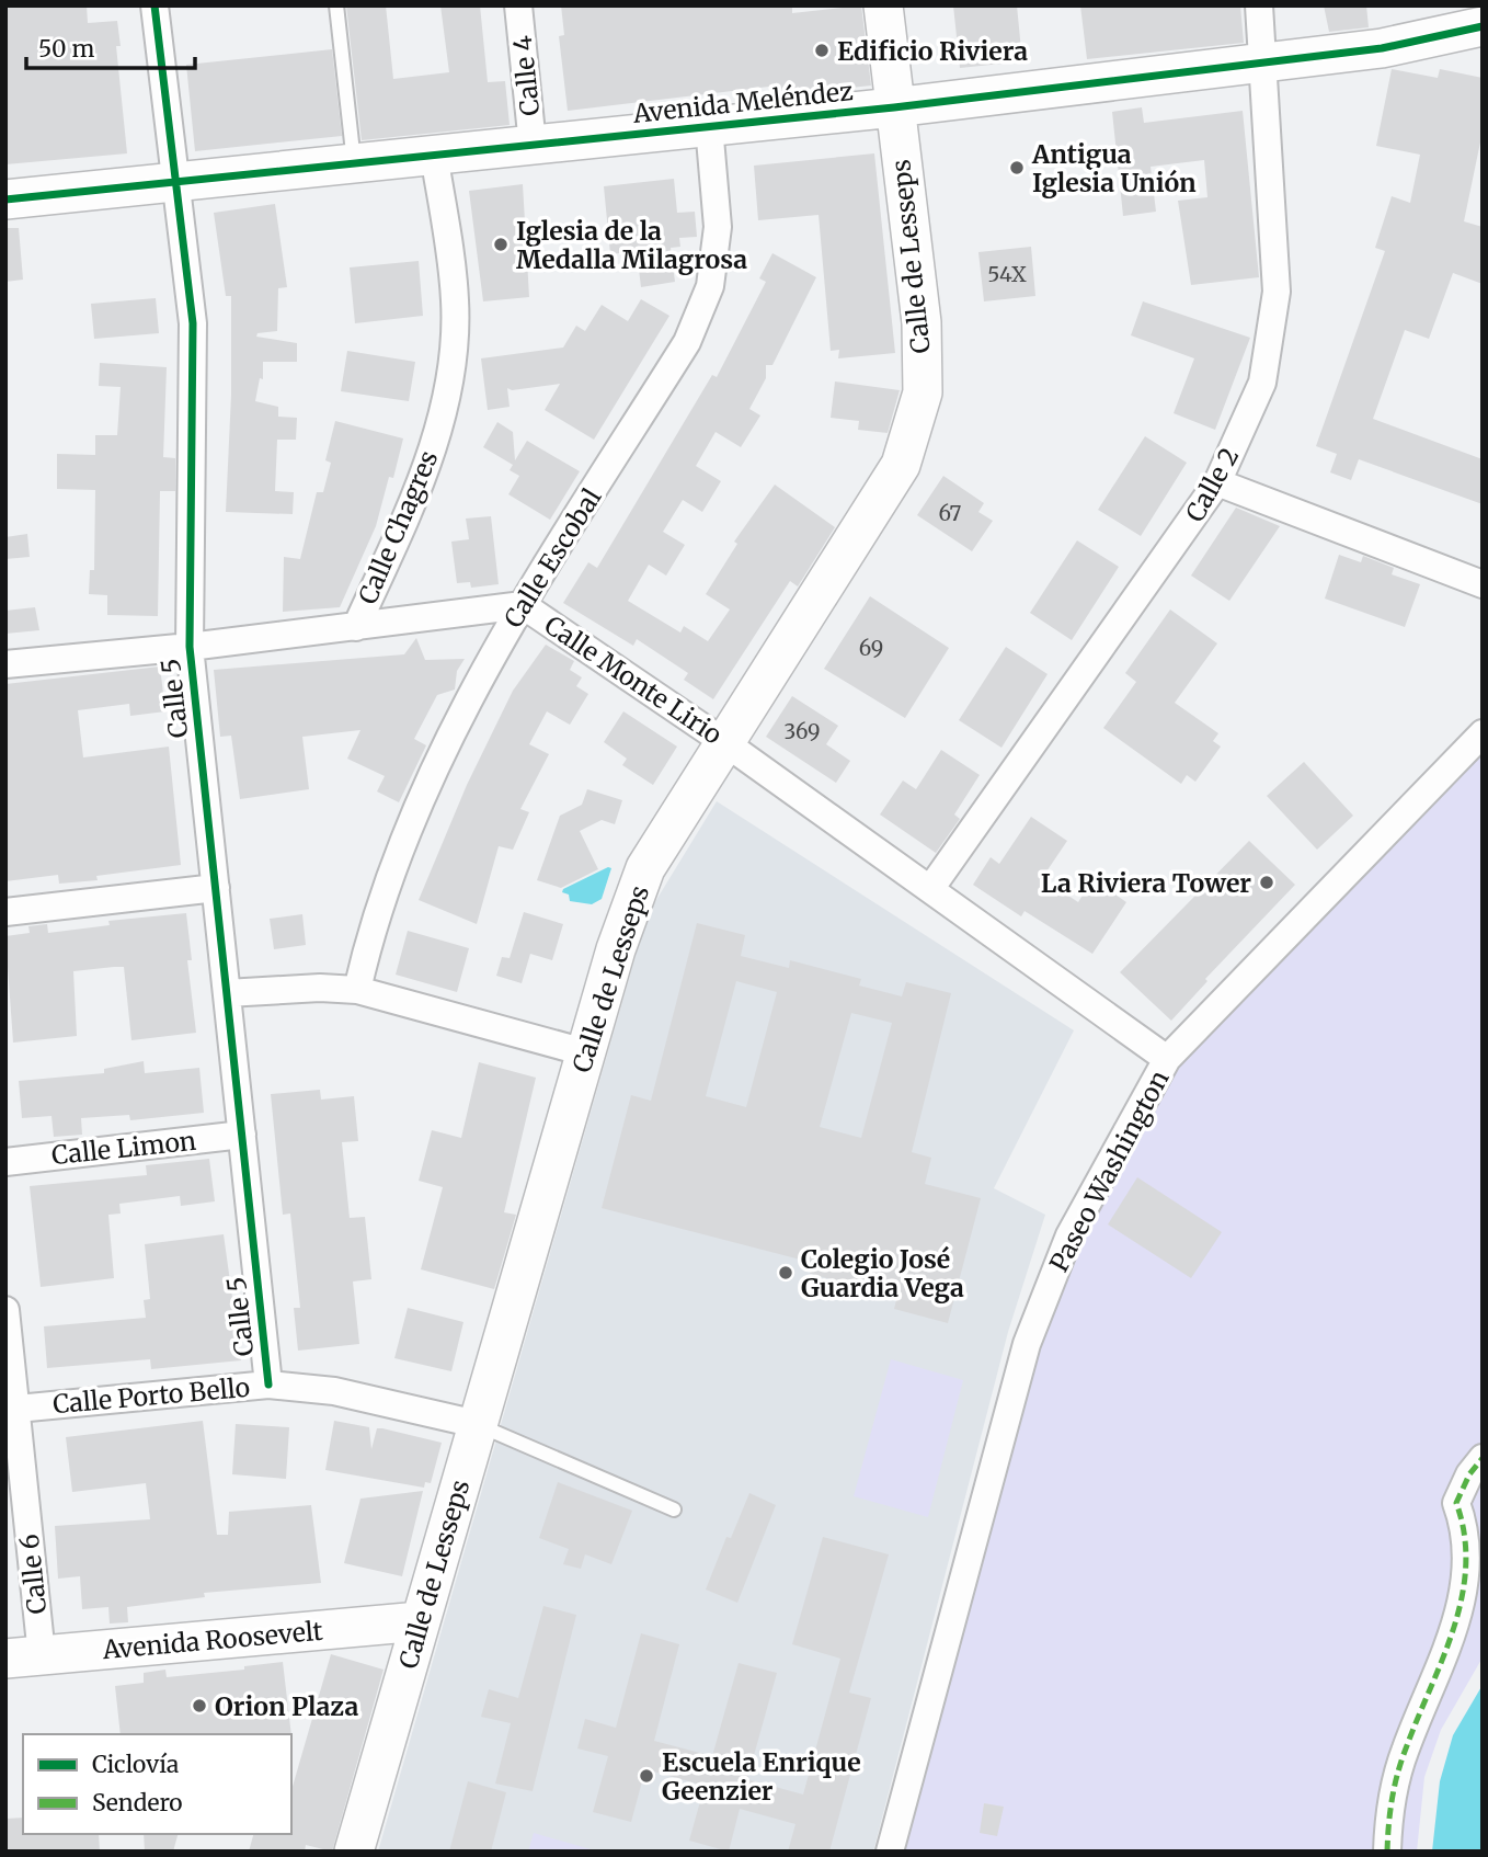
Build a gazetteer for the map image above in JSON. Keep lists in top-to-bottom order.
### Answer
{
  "streets": {
    "main road": ["Avenida Meléndez", "Calle de Lesseps", "Avenida Roosevelt"],
    "street": [
      "Calle 4",
      "Calle 2",
      "Calle Chagres",
      "Calle Escobal",
      "Calle Monte Lirio",
      "Calle 5",
      "Calle Limon",
      "Paseo Washington",
      "Calle Porto Bello",
      "Calle 6"
    ]
  },
  "crossings": [
    ["Calle 4", "Avenida Meléndez"],
    ["Avenida Meléndez", "Calle de Lesseps"],
    ["Avenida Meléndez", "Calle 2"],
    ["Avenida Meléndez", "Calle Chagres"],
    ["Avenida Meléndez", "Calle Escobal"],
    ["Avenida Meléndez", "Calle 5"],
    ["Calle de Lesseps", "Calle Monte Lirio"],
    ["Calle de Lesseps", "Calle Porto Bello"],
    ["Calle de Lesseps", "Avenida Roosevelt"],
    ["Calle 2", "Calle Monte Lirio"],
    ["Calle Chagres", "Calle Monte Lirio"],
    ["Calle Escobal", "Calle Monte Lirio"],
    ["Calle Monte Lirio", "Calle 5"],
    ["Calle Monte Lirio", "Paseo Washington"],
    ["Calle 5", "Calle Limon"],
    ["Calle 5", "Calle Porto Bello"],
    ["Calle Porto Bello", "Calle 6"],
    ["Calle 6", "Avenida Roosevelt"]
  ],
  "places": [
    "Edificio Riviera",
    "Antigua Iglesia Unión",
    "Iglesia de la Medalla Milagrosa",
    "La Riviera Tower",
    "Colegio José Guardia Vega",
    "Orion Plaza",
    "Escuela Enrique Geenzier"
  ],
  "house_numbers": [
    "54X",
    "67",
    "69",
    "369"
  ],
  "legend": ["Ciclovía", "Sendero"],
  "scale_bar": "50 m"
}
